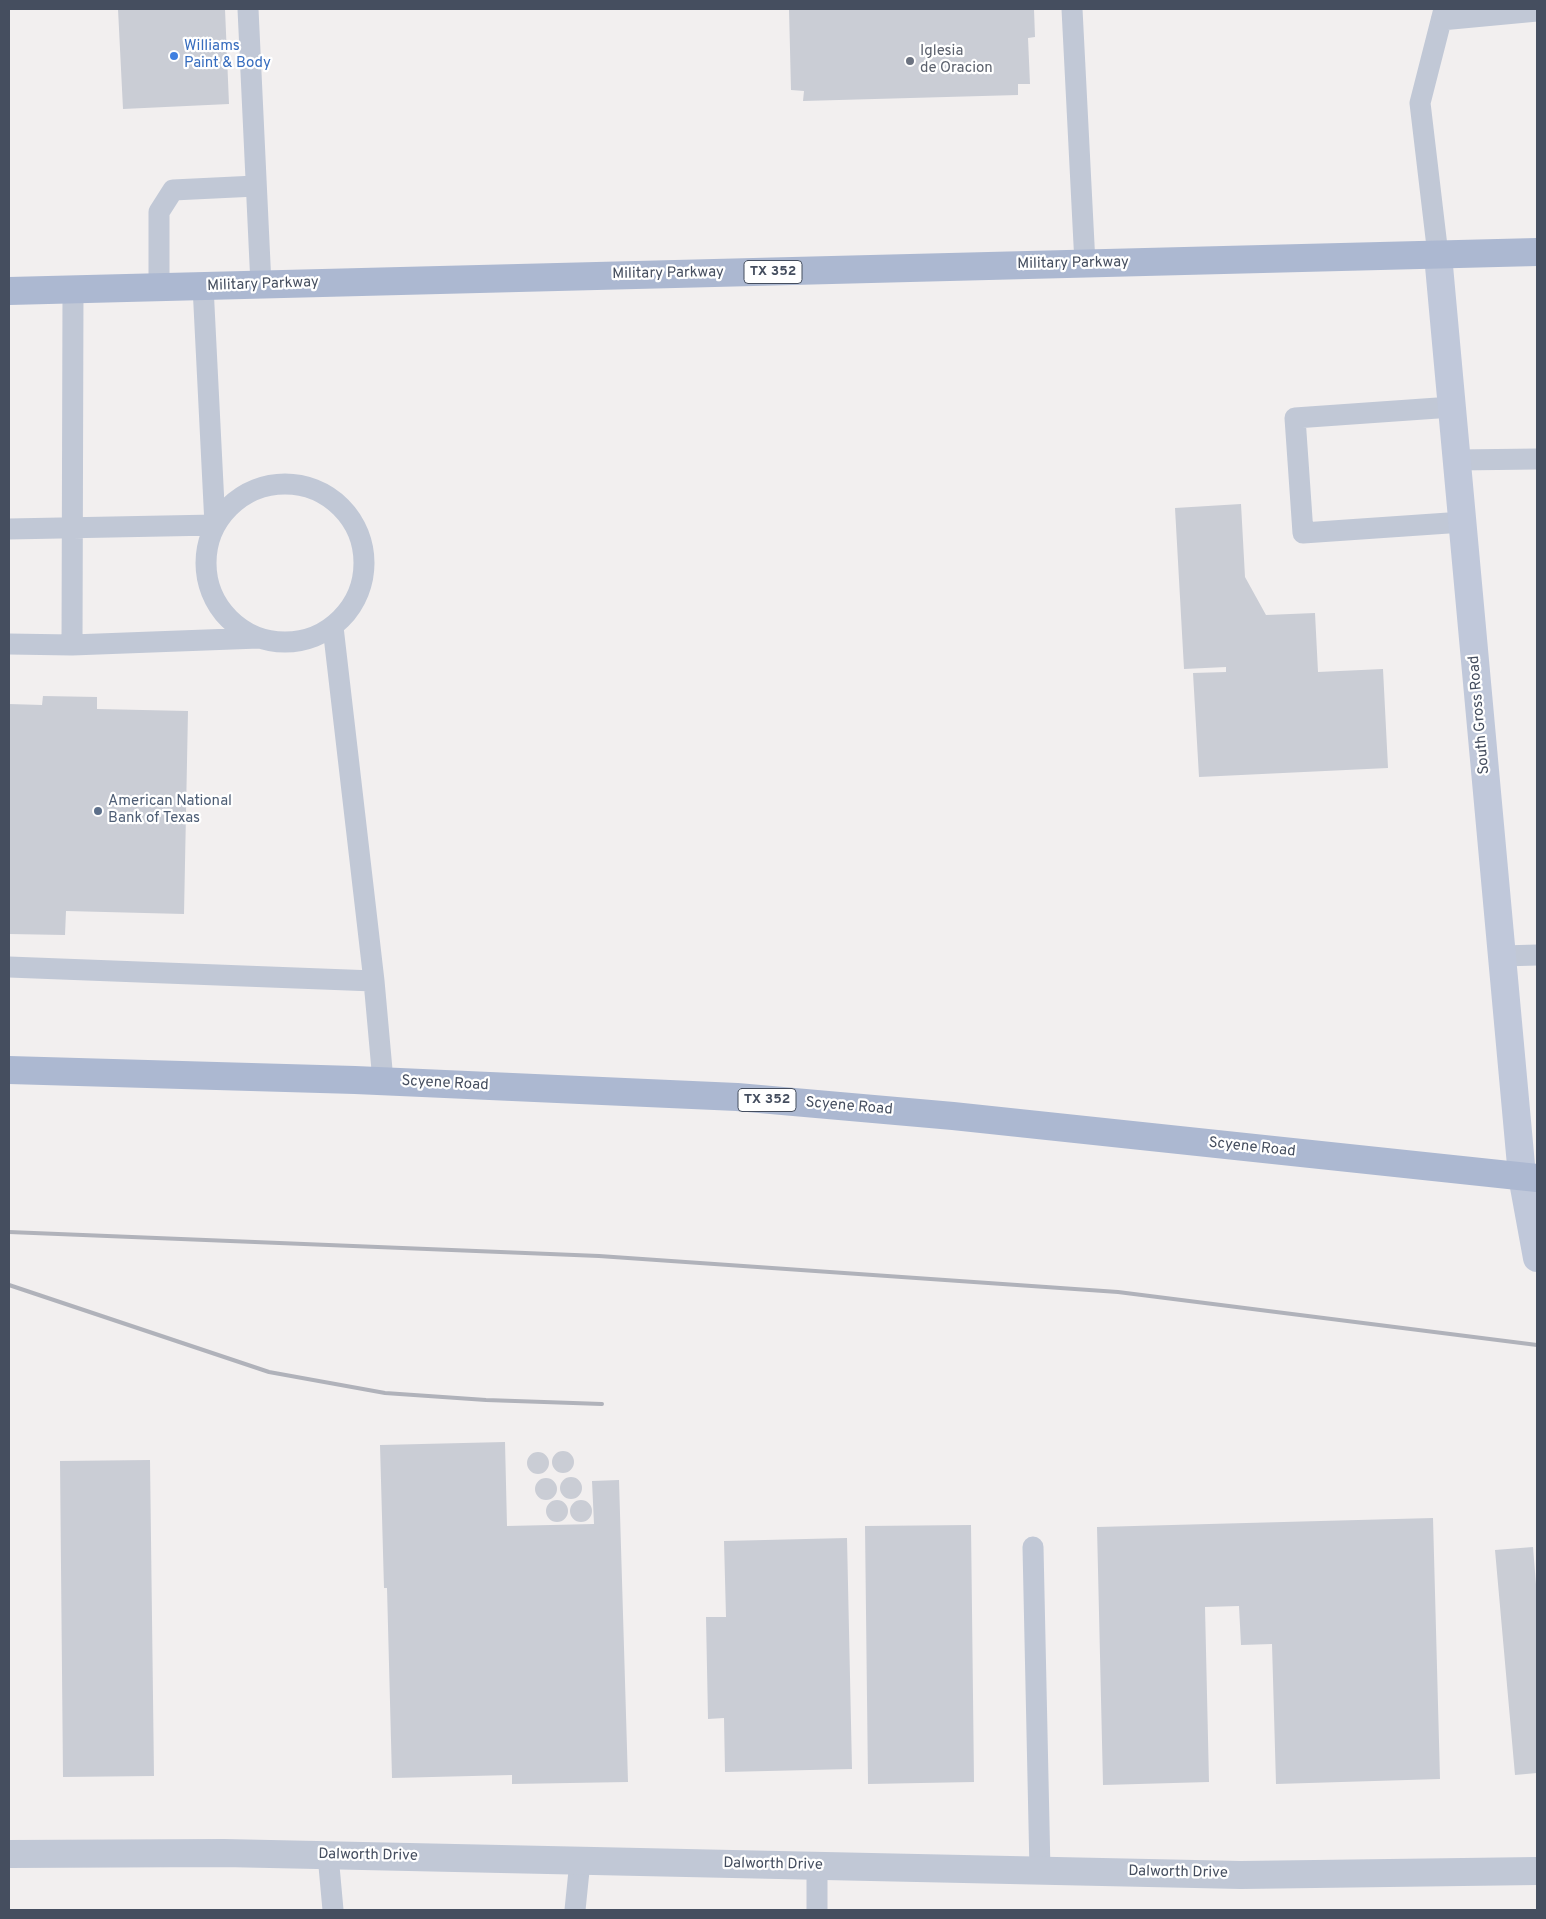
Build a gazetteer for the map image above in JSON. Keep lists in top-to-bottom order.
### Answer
{
  "streets": {
    "main road": [
      "Military Parkway",
      "TX 352",
      "South Gross Road",
      "Scyene Road"
    ],
    "street": ["Dalworth Drive"]
  },
  "crossings": [
    ["Military Parkway", "South Gross Road"],
    ["South Gross Road", "Scyene Road"]
  ],
  "places": ["Williams Paint & Body", "Iglesia de Oracion", "American National Bank of Texas"]
}
